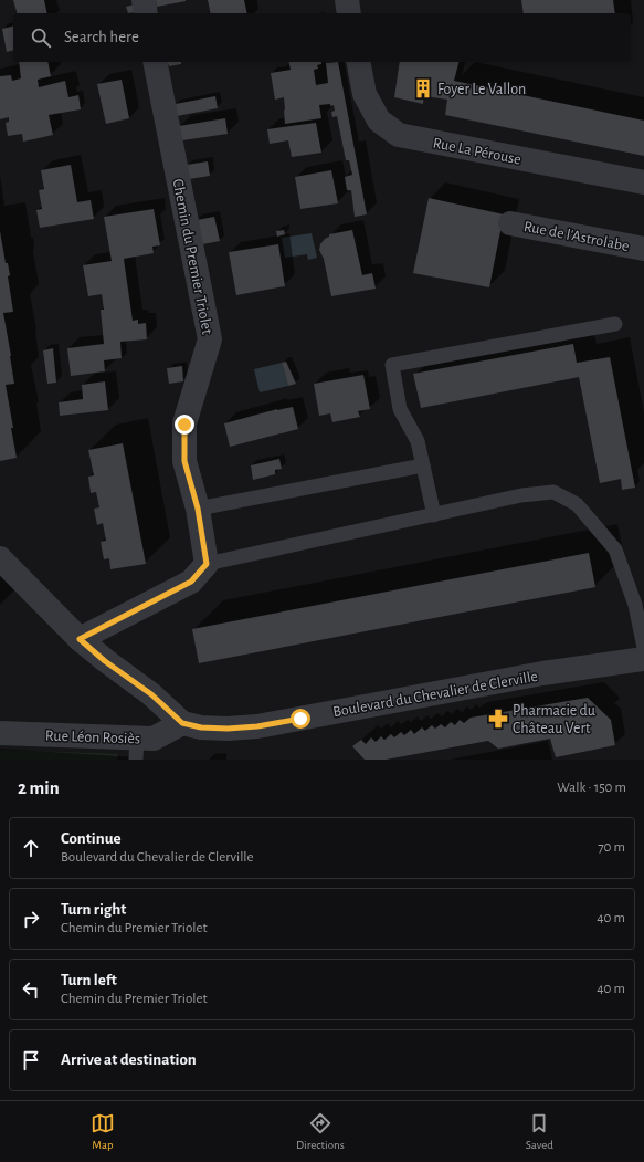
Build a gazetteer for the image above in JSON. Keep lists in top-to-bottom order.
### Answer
{
  "streets": {
    "street": [
      "Rue La Pérouse",
      "Rue de l'Astrolabe",
      "Chemin du Premier Triolet",
      "Boulevard du Chevalier de Clerville",
      "Rue Léon Rosiès"
    ]
  },
  "crossings": [
    ["Boulevard du Chevalier de Clerville", "Rue Léon Rosiès"]
  ],
  "places": {
    "building": ["Foyer Le Vallon"],
    "pharmacy": ["Pharmacie du Château Vert"]
  },
  "page": {
    "search": "Search here",
    "heading": ["2 min", "Walk · 150 m"],
    "list": [
      ["Continue", "Boulevard du Chevalier de Clerville", "70 m"],
      ["Turn right", "Chemin du Premier Triolet", "40 m"],
      ["Turn left", "Chemin du Premier Triolet", "40 m"],
      "Arrive at destination"
    ],
    "nav": ["Map", "Directions", "Saved"]
  }
}
